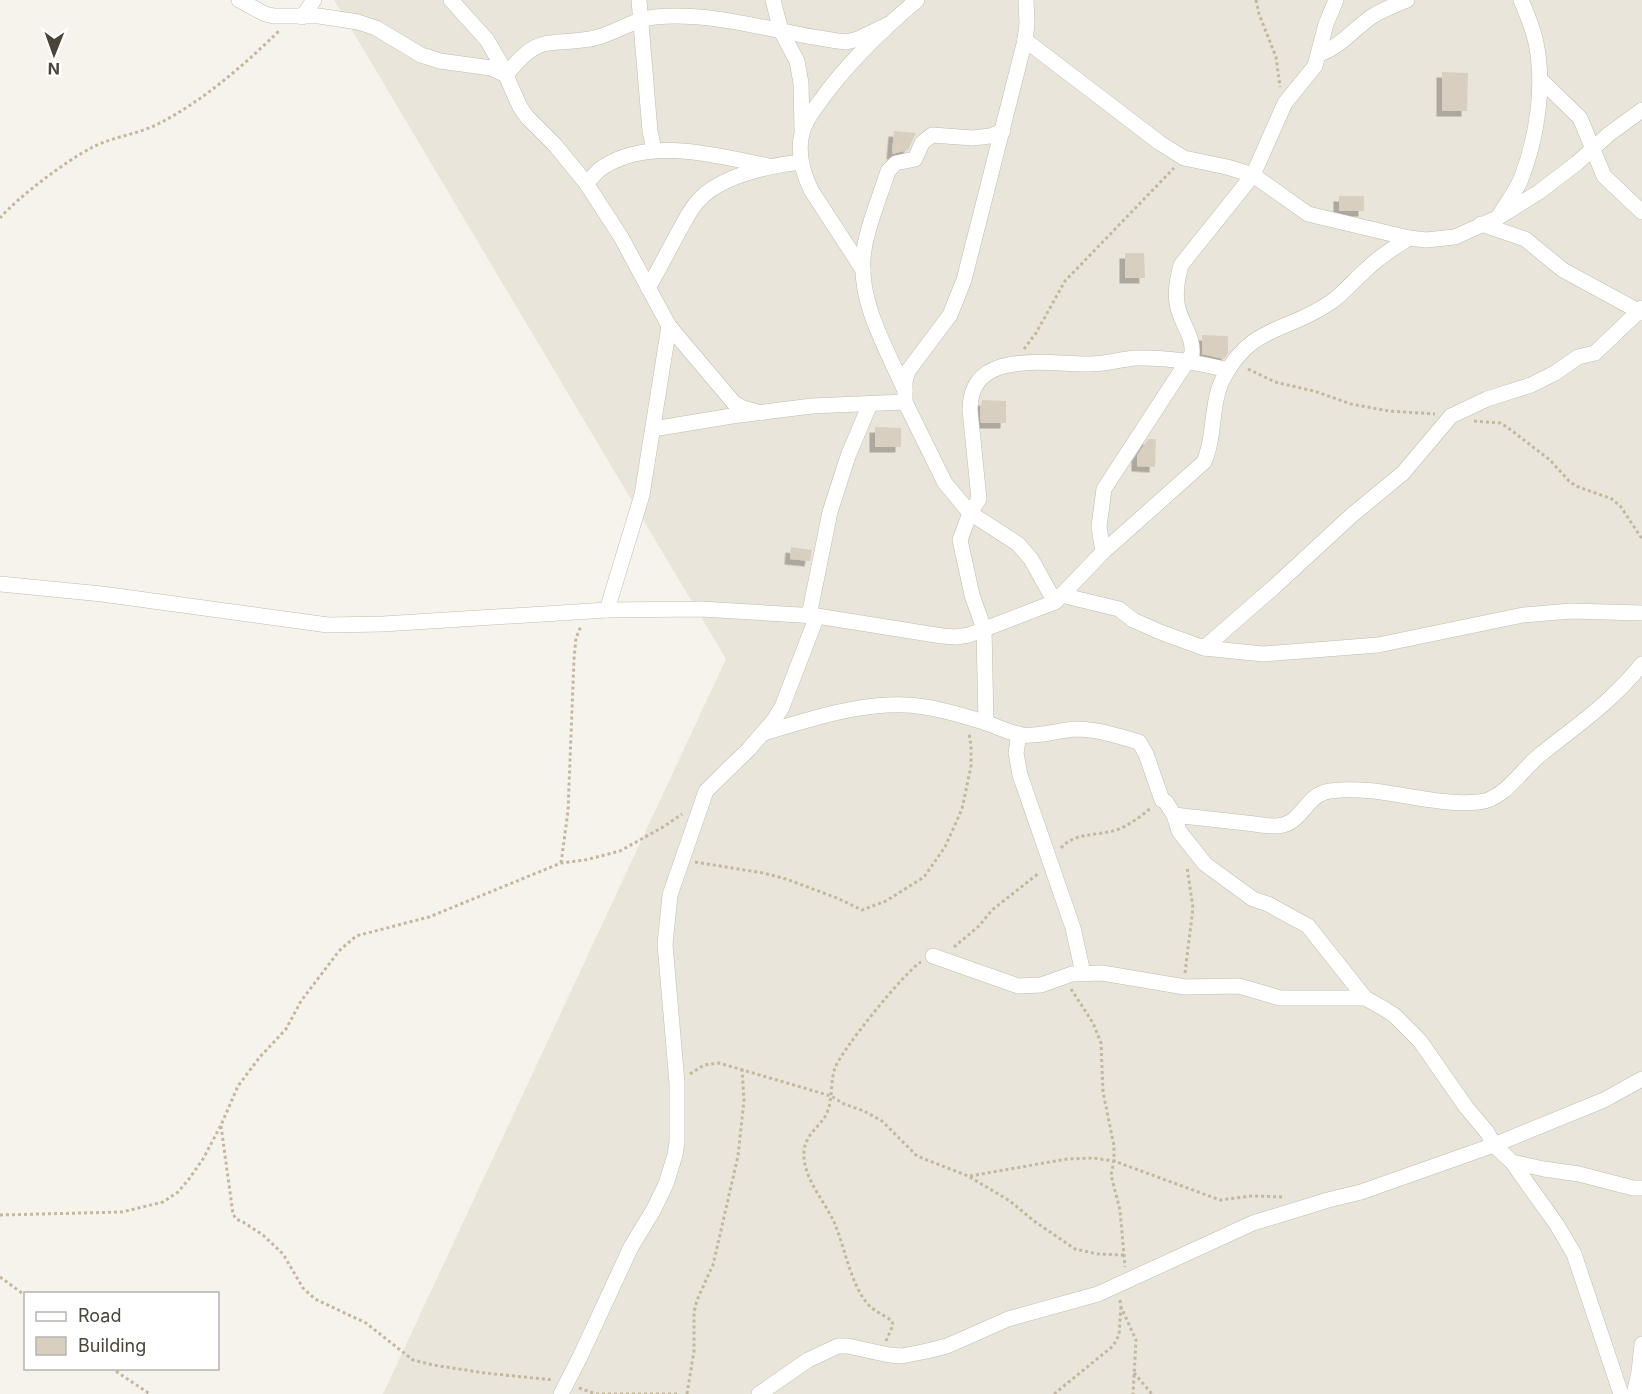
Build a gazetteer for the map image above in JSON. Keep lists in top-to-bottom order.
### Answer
{
  "legend": ["Road", "Building"],
  "north": "bottom"
}
